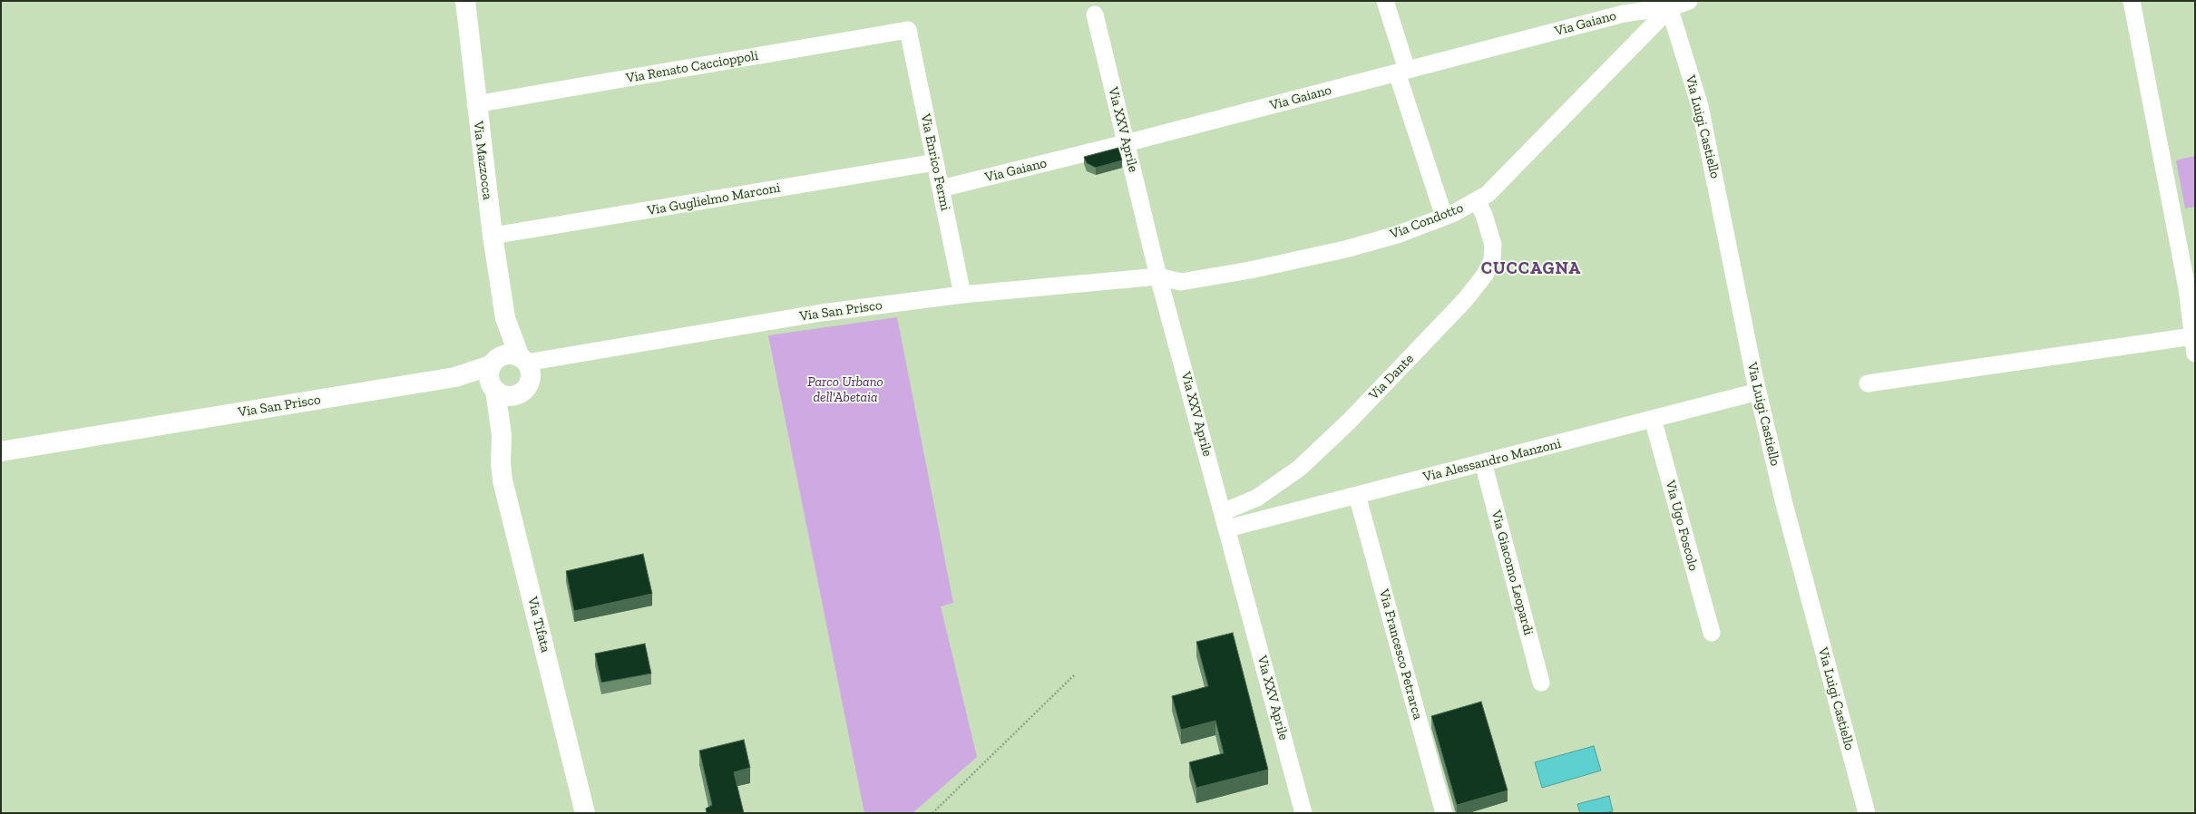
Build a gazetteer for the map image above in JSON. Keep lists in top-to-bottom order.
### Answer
{
  "streets": {
    "street": [
      "Via Gaiano",
      "Via Renato Caccioppoli",
      "Via Luigi Castiello",
      "Via XXV Aprile",
      "Via Mazzocca",
      "Via Enrico Fermi",
      "Via Guglielmo Marconi",
      "Via Condotto",
      "Via San Prisco",
      "Via Dante",
      "Via Alessandro Manzoni",
      "Via Ugo Foscolo",
      "Via Giacomo Leopardi",
      "Via Tifata",
      "Via Francesco Petrarca"
    ]
  },
  "crossings": [
    ["Via Gaiano", "Via Luigi Castiello"],
    ["Via Gaiano", "Via XXV Aprile"],
    ["Via Gaiano", "Via Enrico Fermi"],
    ["Via Gaiano", "Via Condotto"],
    ["Via Renato Caccioppoli", "Via Mazzocca"],
    ["Via Renato Caccioppoli", "Via Enrico Fermi"],
    ["Via Luigi Castiello", "Via Condotto"],
    ["Via Luigi Castiello", "Via Alessandro Manzoni"],
    ["Via XXV Aprile", "Via Condotto"],
    ["Via XXV Aprile", "Via San Prisco"],
    ["Via XXV Aprile", "Via Dante"],
    ["Via XXV Aprile", "Via Alessandro Manzoni"],
    ["Via Mazzocca", "Via Guglielmo Marconi"],
    ["Via Mazzocca", "Via San Prisco"],
    ["Via Mazzocca", "Via Tifata"],
    ["Via Enrico Fermi", "Via Guglielmo Marconi"],
    ["Via Enrico Fermi", "Via San Prisco"],
    ["Via Condotto", "Via San Prisco"],
    ["Via Condotto", "Via Dante"],
    ["Via San Prisco", "Via Tifata"],
    ["Via Dante", "Via Alessandro Manzoni"],
    ["Via Alessandro Manzoni", "Via Ugo Foscolo"],
    ["Via Alessandro Manzoni", "Via Giacomo Leopardi"],
    ["Via Alessandro Manzoni", "Via Francesco Petrarca"]
  ],
  "districts": ["CUCCAGNA"],
  "parks": ["Parco Urbano dell'Abetaia"]
}
